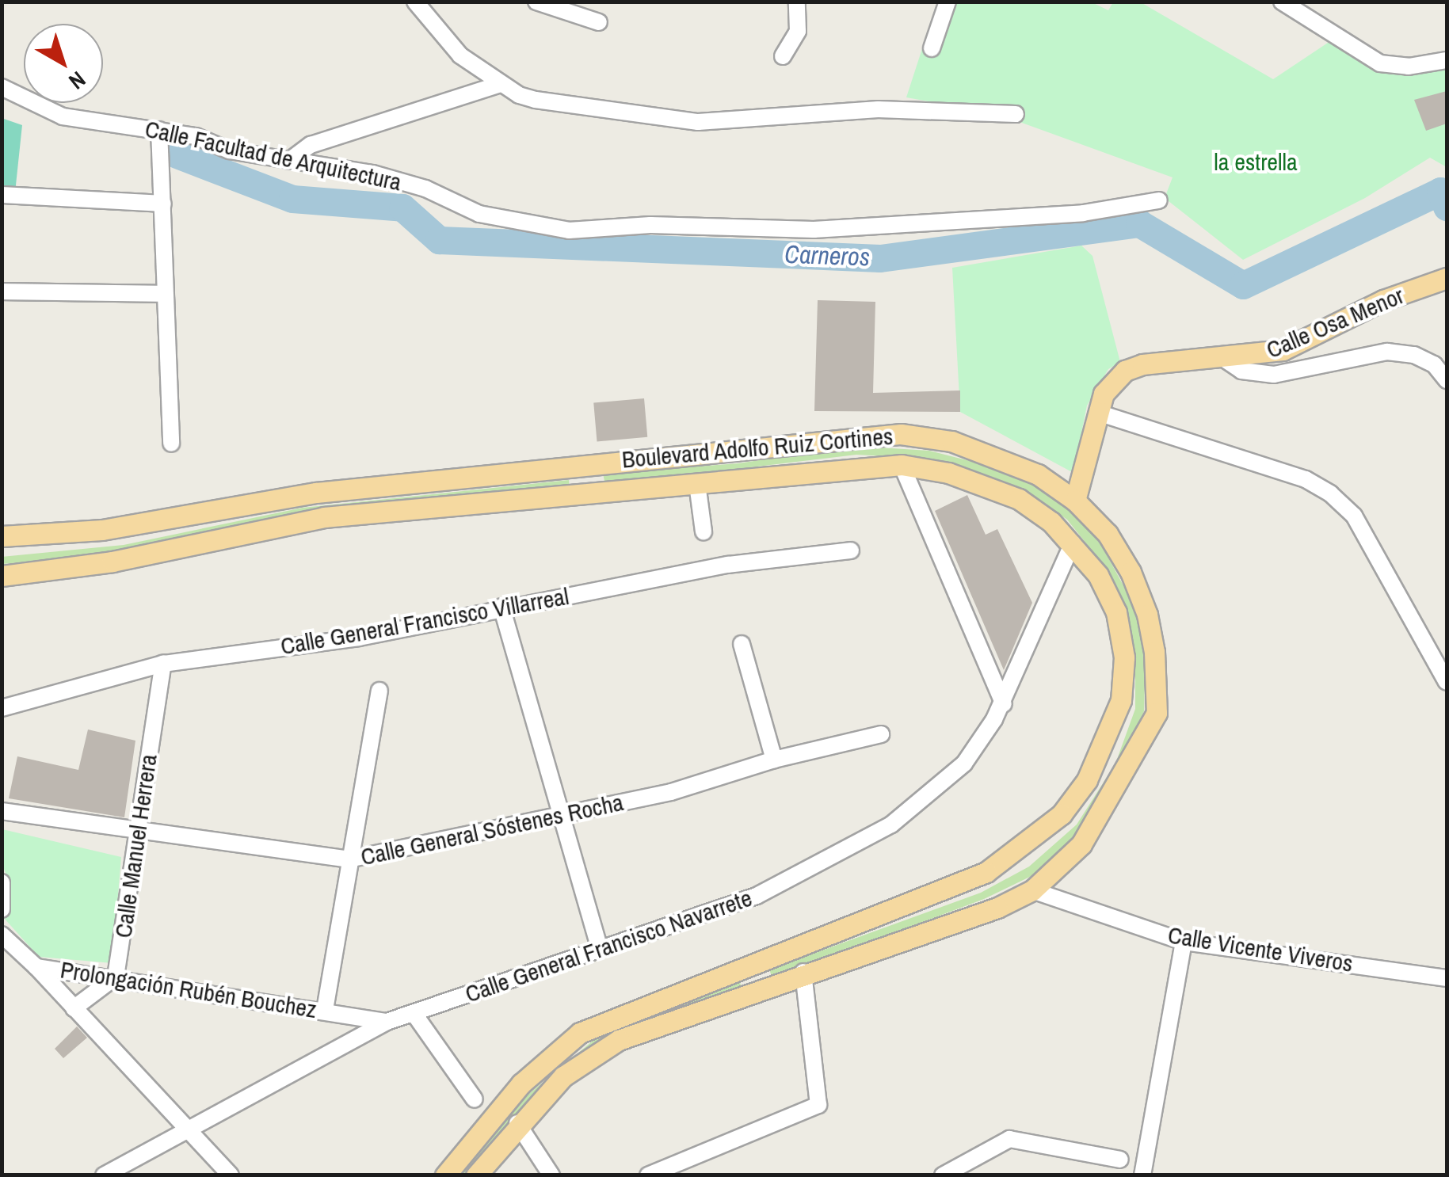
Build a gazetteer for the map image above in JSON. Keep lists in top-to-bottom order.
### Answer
{
  "streets": {
    "main road": ["Calle Osa Menor", "Boulevard Adolfo Ruiz Cortines"],
    "street": [
      "Calle Facultad de Arquitectura",
      "Calle General Francisco Villarreal",
      "Calle General Sóstenes Rocha",
      "Calle Manuel Herrera",
      "Calle General Francisco Navarrete",
      "Calle Vicente Viveros",
      "Prolongación Rubén Bouchez"
    ]
  },
  "crossings": [
    ["Calle Osa Menor", "Boulevard Adolfo Ruiz Cortines"],
    ["Boulevard Adolfo Ruiz Cortines", "Calle General Francisco Navarrete"],
    ["Boulevard Adolfo Ruiz Cortines", "Calle Vicente Viveros"],
    ["Calle General Francisco Villarreal", "Calle Manuel Herrera"],
    ["Calle General Sóstenes Rocha", "Calle Manuel Herrera"],
    ["Calle Manuel Herrera", "Prolongación Rubén Bouchez"],
    ["Calle General Francisco Navarrete", "Prolongación Rubén Bouchez"]
  ],
  "water": ["Carneros"],
  "parks": ["la estrella"],
  "north": "bottom right"
}
